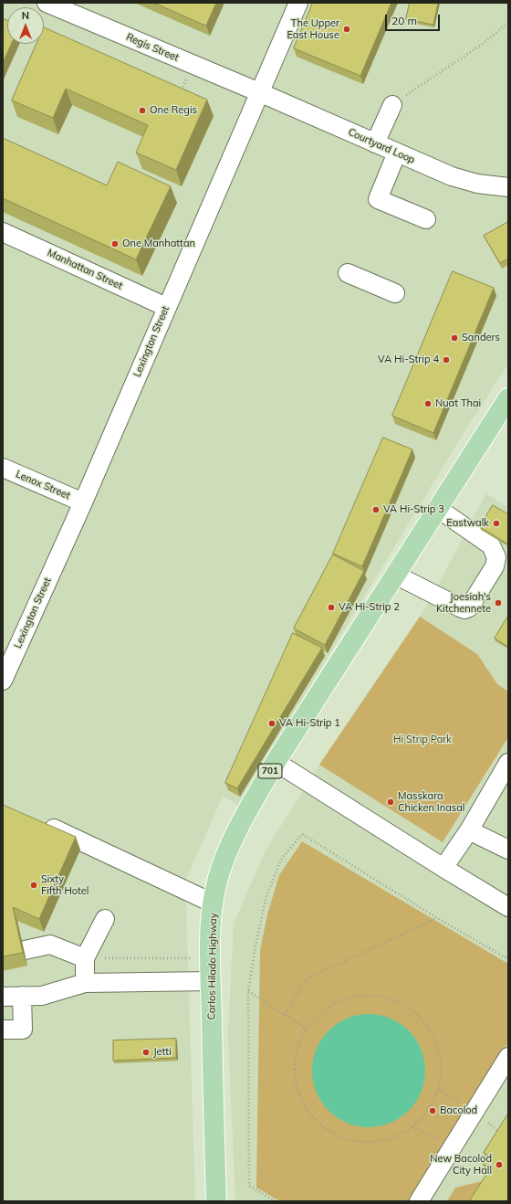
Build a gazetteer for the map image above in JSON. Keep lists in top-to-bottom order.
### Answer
{
  "streets": {
    "main road": ["701", "Carlos Hilado Highway"],
    "street": [
      "Regis Street",
      "Courtyard Loop",
      "Manhattan Street",
      "Lexington Street",
      "Lenox Street"
    ]
  },
  "crossings": [
    ["Regis Street", "Courtyard Loop"],
    ["Regis Street", "Lexington Street"],
    ["Courtyard Loop", "Lexington Street"],
    ["Manhattan Street", "Lexington Street"],
    ["Lexington Street", "Lenox Street"]
  ],
  "parks": ["Hi Strip Park"],
  "places": [
    "The Upper East House",
    "One Regis",
    "One Manhattan",
    "Sanders",
    "VA Hi-Strip 4",
    "Nuat Thai",
    "VA Hi-Strip 3",
    "Eastwalk",
    "Joesiah's Kitchennete",
    "VA Hi-Strip 2",
    "VA Hi-Strip 1",
    "Masskara Chicken Inasal",
    "Sixty Fifth Hotel",
    "Jetti",
    "Bacolod",
    "New Bacolod City Hall"
  ],
  "scale_bar": "20 m",
  "north": "top"
}
